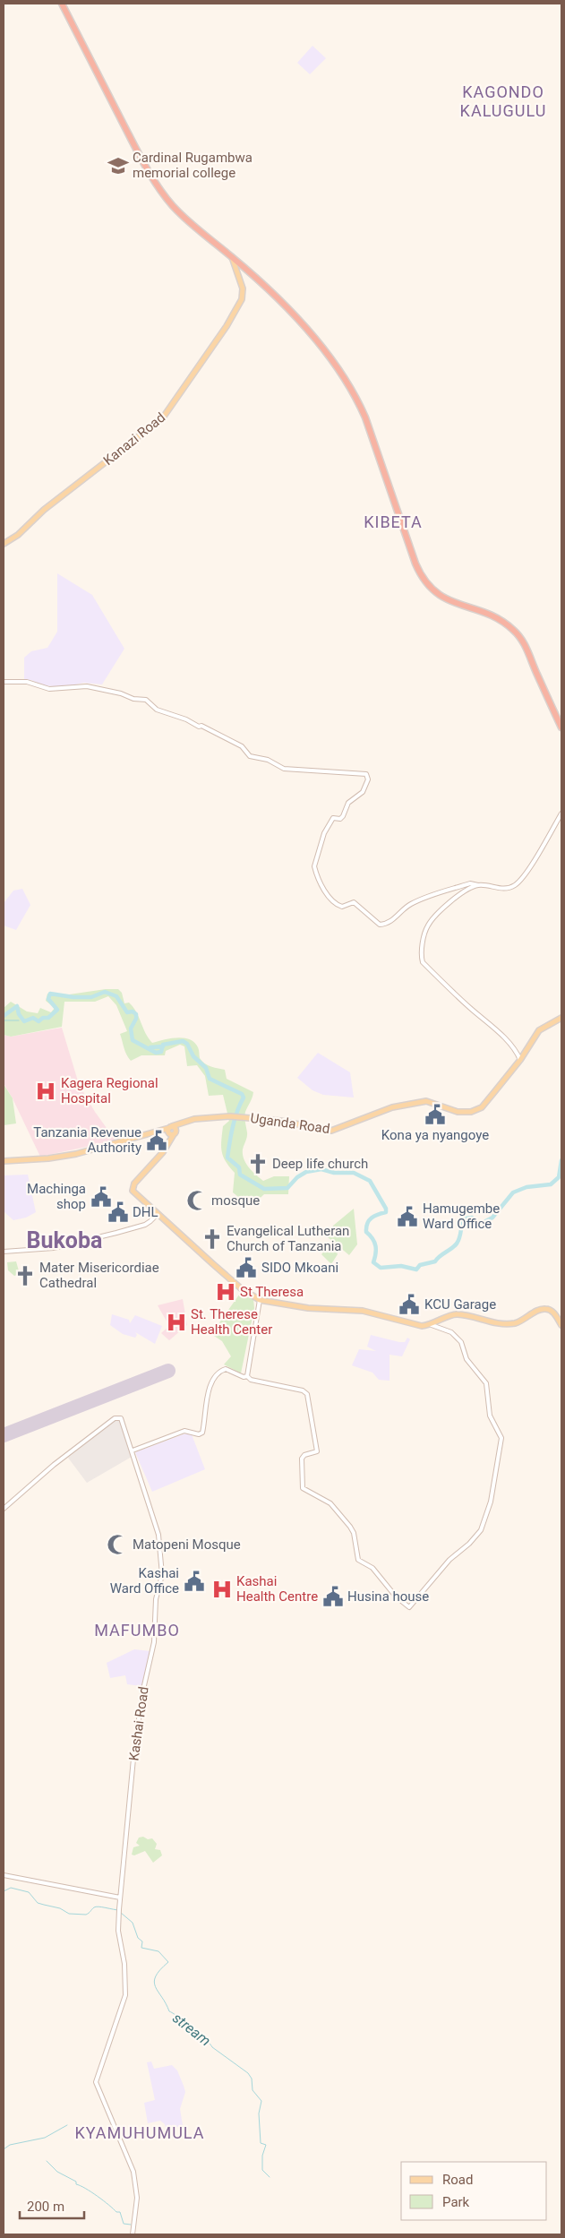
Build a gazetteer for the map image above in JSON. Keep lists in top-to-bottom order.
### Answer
{
  "streets": {
    "main road": ["Kanazi Road", "Uganda Road"],
    "street": ["Kashai Road"]
  },
  "districts": [
    "KAGONDO KALUGULU",
    "KIBETA",
    "Bukoba",
    "MAFUMBO",
    "KYAMUHUMULA"
  ],
  "water": ["stream"],
  "places": {
    "school or university": ["Cardinal Rugambwa memorial college"],
    "hospital": [
      "Kagera Regional Hospital",
      "St Theresa",
      "St. Therese Health Center",
      "Kashai Health Centre"
    ],
    "public building": [
      "Kona ya nyangoye",
      "Tanzania Revenue Authority",
      "Machinga shop",
      "DHL",
      "Hamugembe Ward Office",
      "SIDO Mkoani",
      "KCU Garage",
      "Kashai Ward Office",
      "Husina house"
    ],
    "church": ["Deep life church", "Evangelical Lutheran Church of Tanzania", "Mater Misericordiae Cathedral"],
    "mosque": ["mosque", "Matopeni Mosque"]
  },
  "legend": ["Road", "Park"],
  "scale_bar": "200 m"
}
